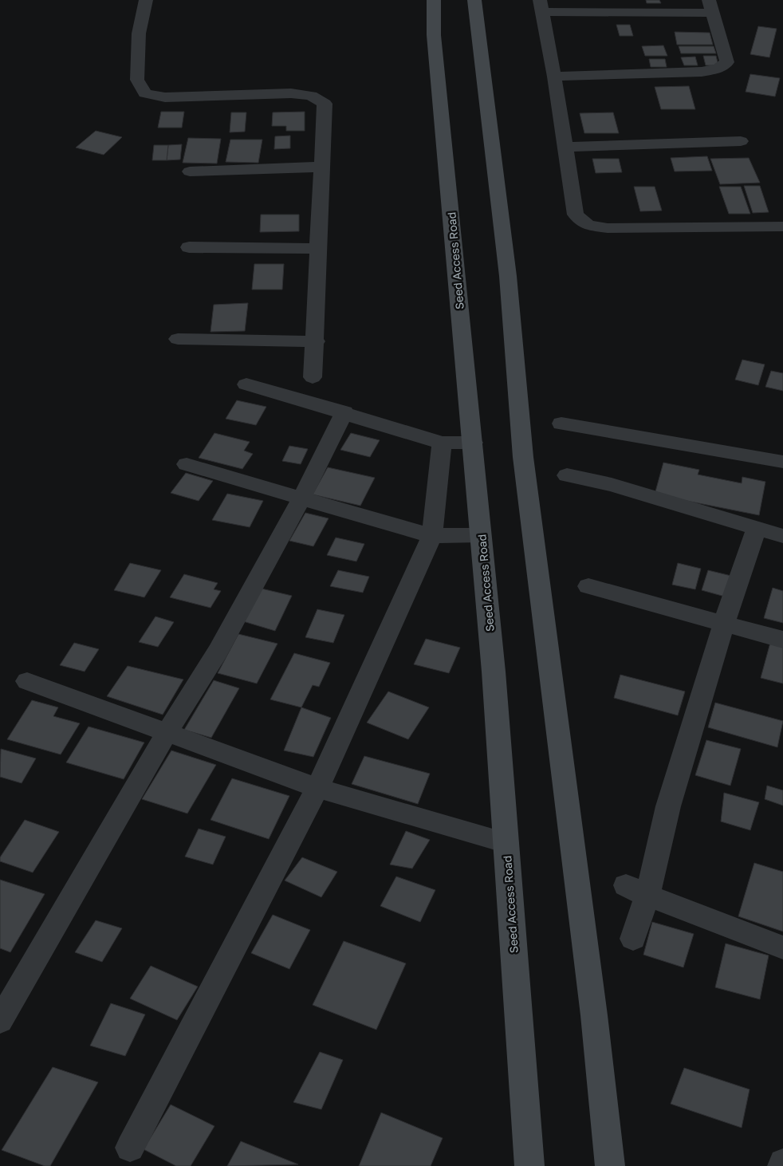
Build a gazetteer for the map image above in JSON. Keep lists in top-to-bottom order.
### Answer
{
  "streets": {
    "street": ["Seed Access Road"]
  }
}
